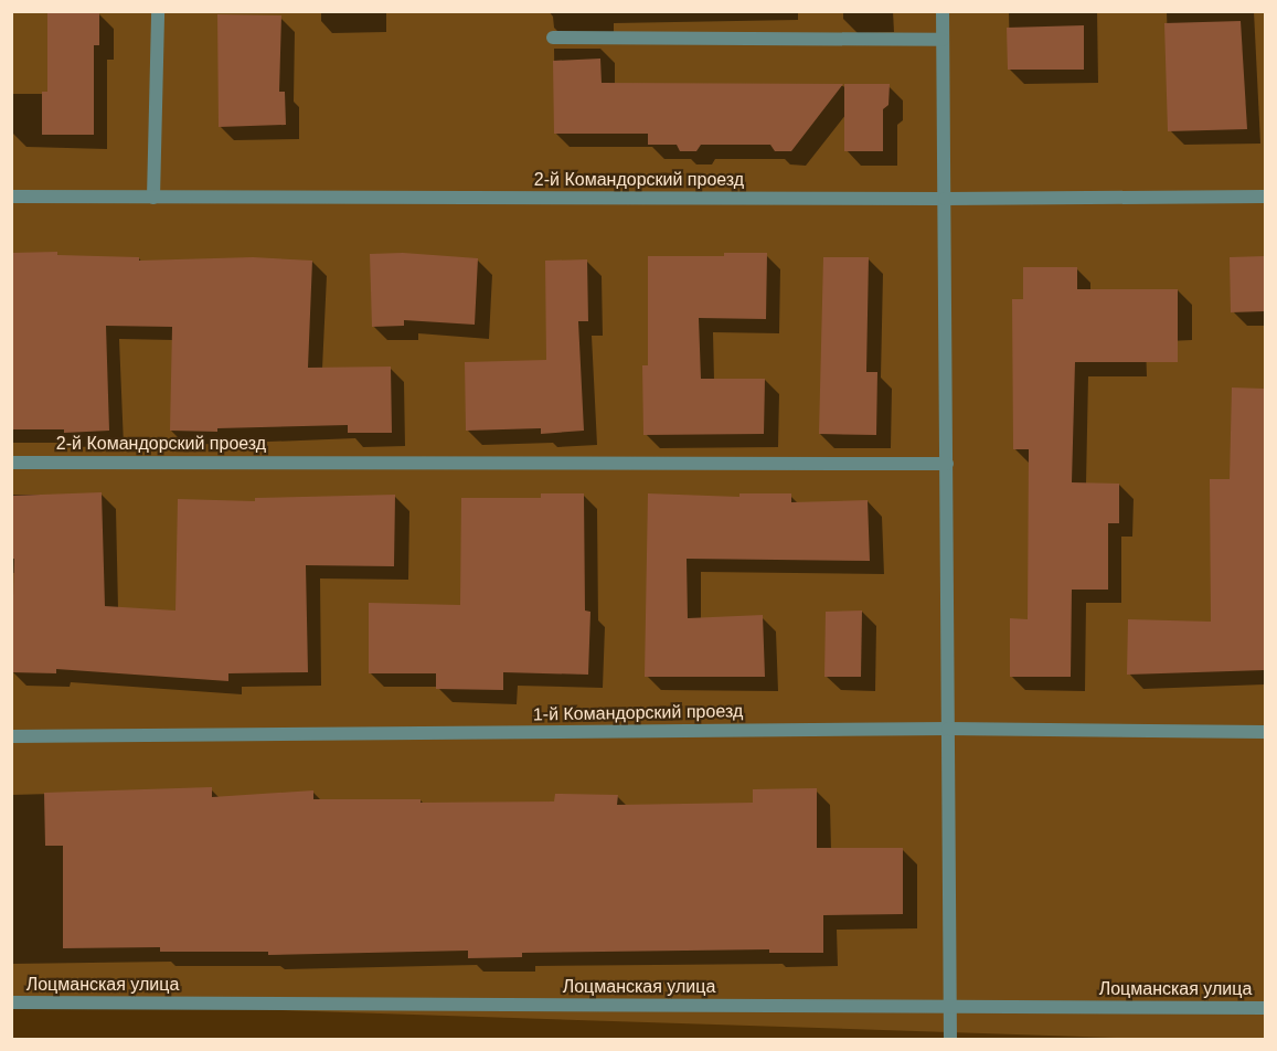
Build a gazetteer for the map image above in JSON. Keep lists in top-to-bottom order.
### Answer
{
  "streets": {
    "street": ["2-й Командорский проезд", "1-й Командорский проезд", "Лоцманская улица"]
  }
}
